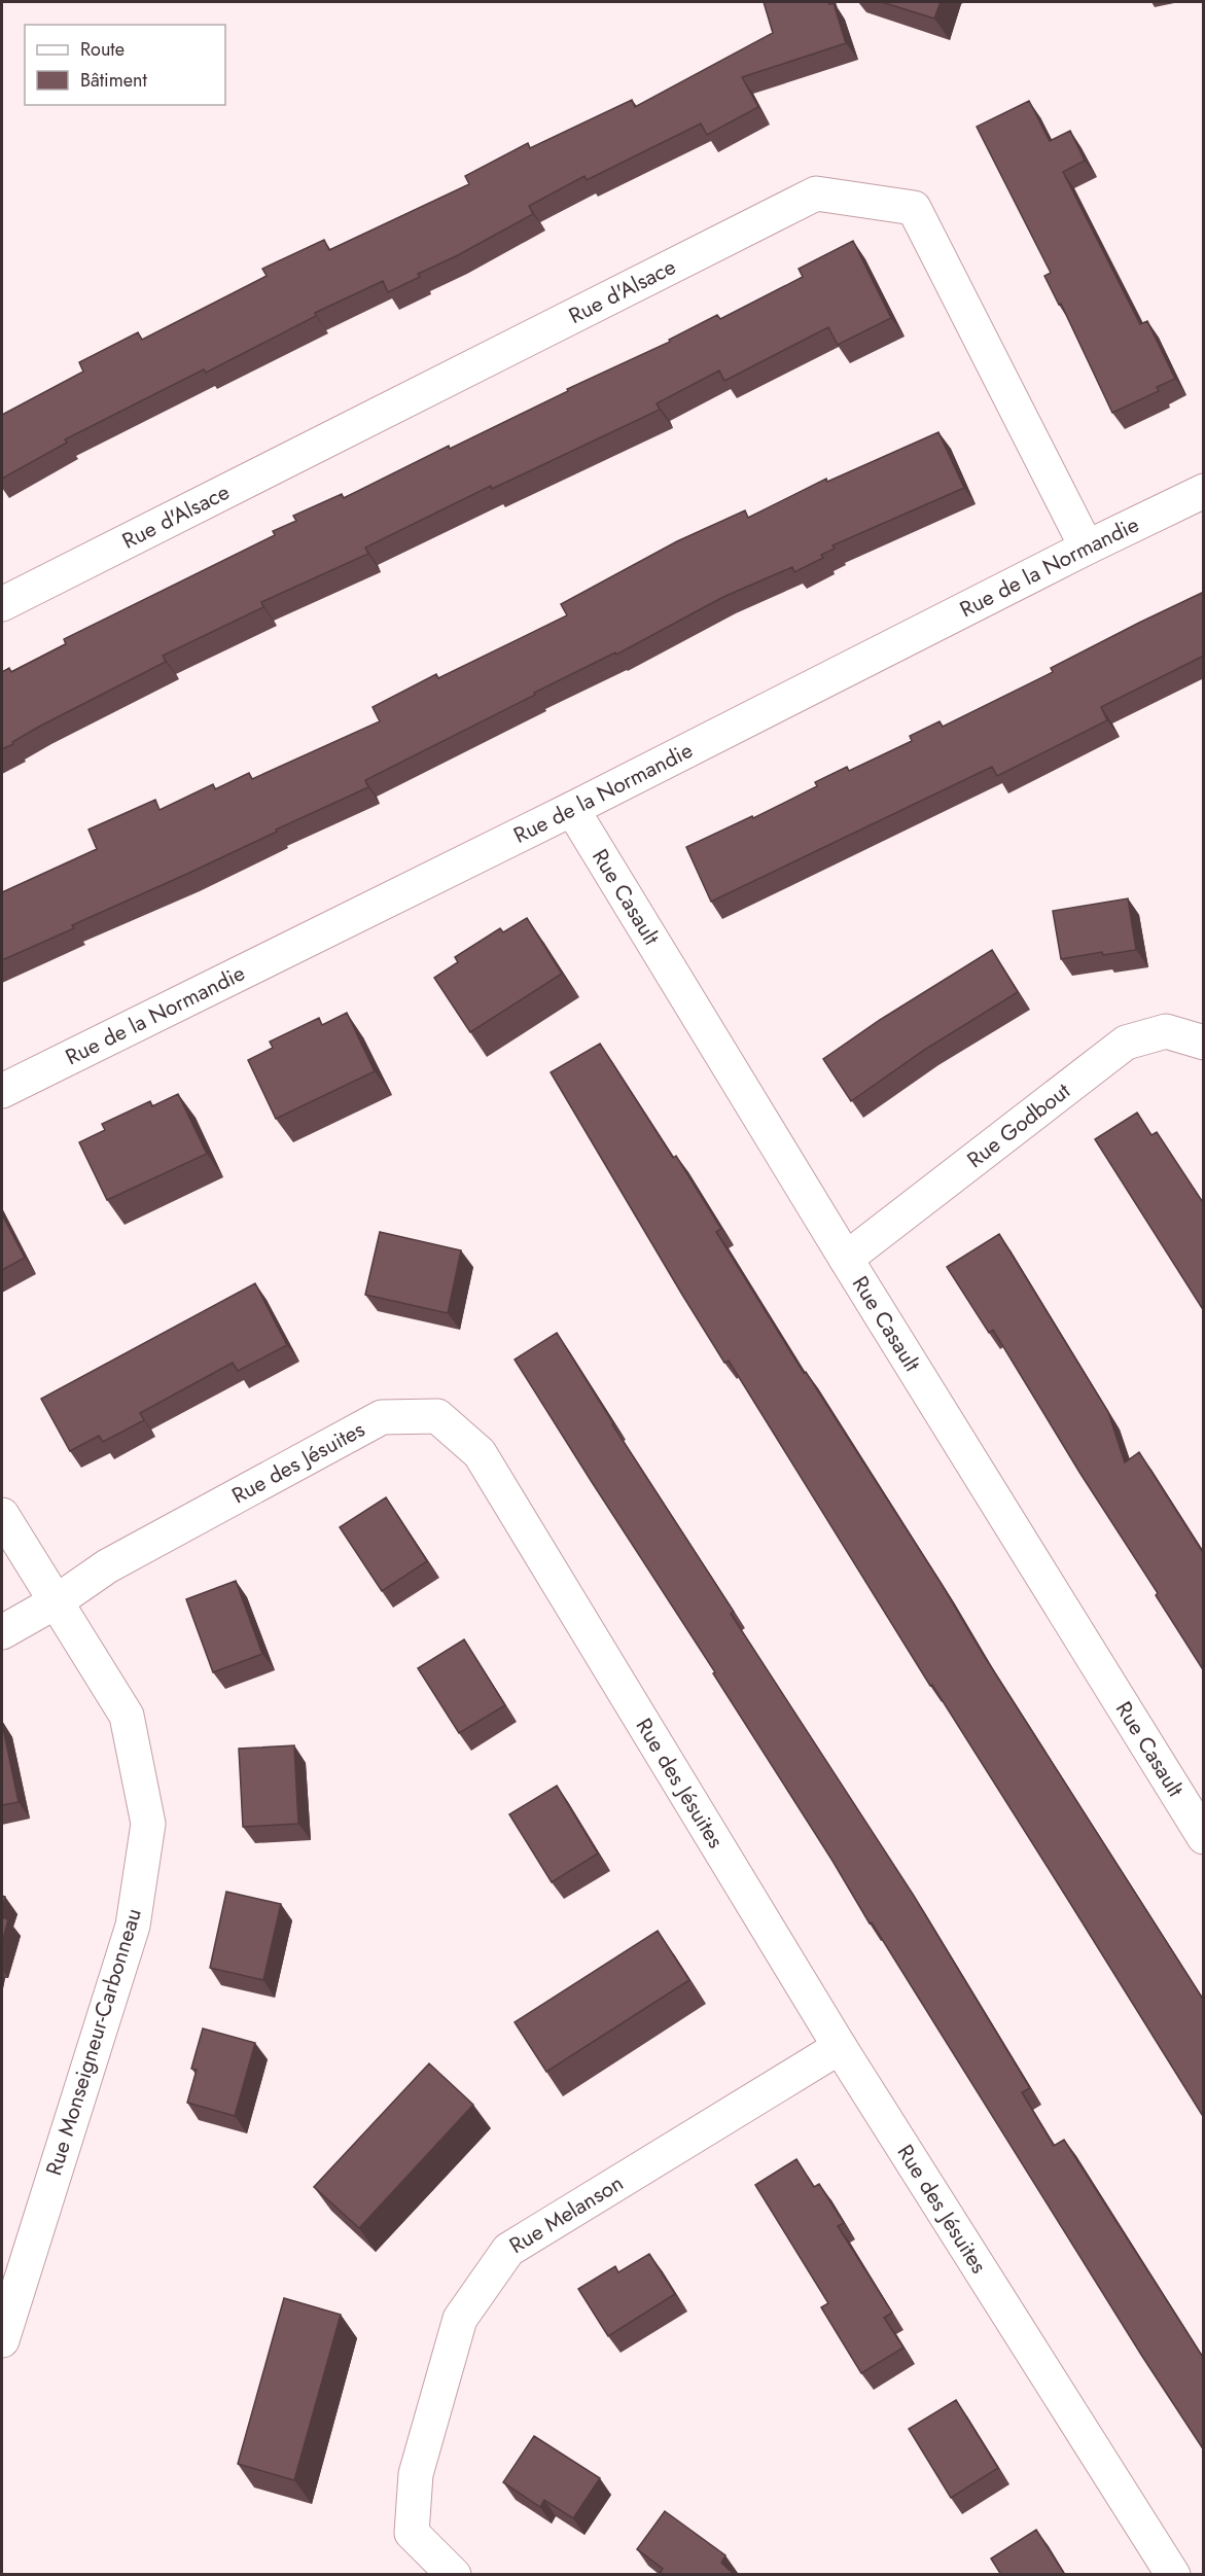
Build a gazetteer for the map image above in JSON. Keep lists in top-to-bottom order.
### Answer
{
  "streets": {
    "street": [
      "Rue d'Alsace",
      "Rue de la Normandie",
      "Rue Casault",
      "Rue Godbout",
      "Rue des Jésuites",
      "Rue Monseigneur-Carbonneau",
      "Rue Melanson"
    ]
  },
  "crossings": [
    ["Rue d'Alsace", "Rue de la Normandie"],
    ["Rue de la Normandie", "Rue Casault"],
    ["Rue Casault", "Rue Godbout"],
    ["Rue des Jésuites", "Rue Monseigneur-Carbonneau"],
    ["Rue des Jésuites", "Rue Melanson"]
  ],
  "legend": ["Route", "Bâtiment"]
}
